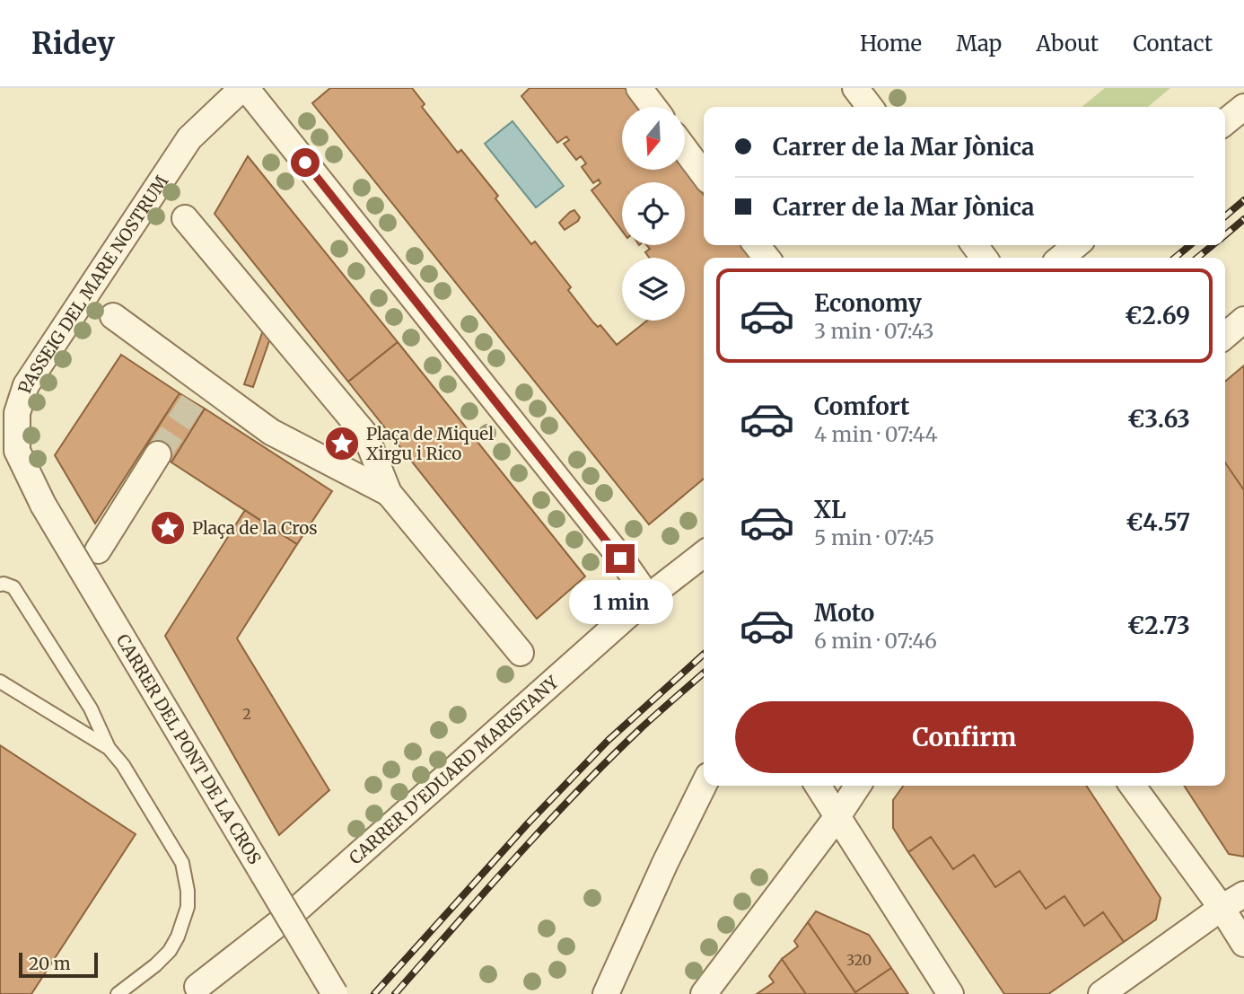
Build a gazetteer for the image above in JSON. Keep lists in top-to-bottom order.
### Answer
{
  "streets": {
    "street": ["PASSEIG DEL MARE NOSTRUM", "CARRER DEL PONT DE LA CROS", "CARRER D'EDUARD MARISTANY"]
  },
  "crossings": [
    ["PASSEIG DEL MARE NOSTRUM", "CARRER DEL PONT DE LA CROS"]
  ],
  "places": {
    "place": ["Plaça de Miquel Xirgu i Rico", "Plaça de la Cros"]
  },
  "house_numbers": ["2", "320"],
  "scale_bar": "20 m",
  "north": "bottom",
  "page": {
    "header": "Ridey",
    "nav": [
      "Home",
      "Map",
      "About",
      "Contact"
    ],
    "banner": ["Carrer de la Mar Jònica", "Carrer de la Mar Jònica"],
    "list": [
      {
        "name": "Economy",
        "note": "3 min · 07:43",
        "value": "€2.69"
      },
      {
        "name": "Comfort",
        "note": "4 min · 07:44",
        "value": "€3.63"
      },
      {
        "name": "XL",
        "note": "5 min · 07:45",
        "value": "€4.57"
      },
      {
        "name": "Moto",
        "note": "6 min · 07:46",
        "value": "€2.73"
      }
    ],
    "bubble": "1 min",
    "buttons": "Confirm",
    "scale": "20 m"
  }
}
